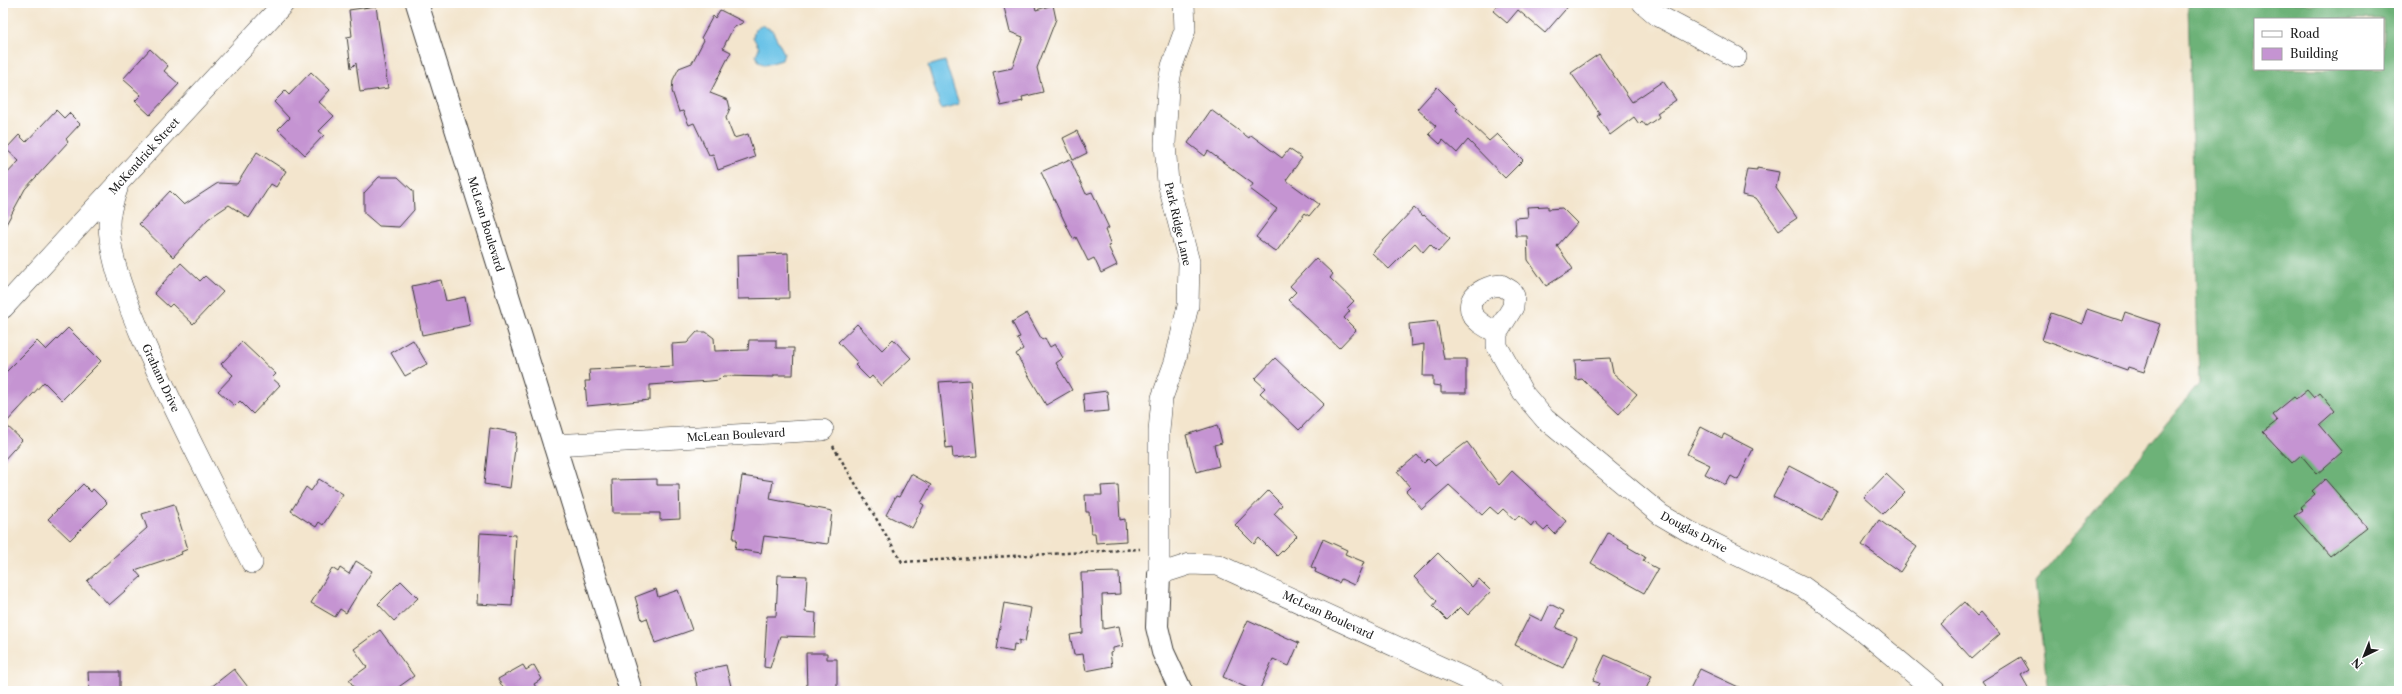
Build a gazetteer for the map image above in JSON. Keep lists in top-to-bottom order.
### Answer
{
  "streets": {
    "street": [
      "McKendrick Street",
      "McLean Boulevard",
      "Park Ridge Lane",
      "Graham Drive",
      "Douglas Drive"
    ]
  },
  "crossings": [
    ["McKendrick Street", "Graham Drive"]
  ],
  "legend": ["Road", "Building"],
  "north": "bottom left"
}
